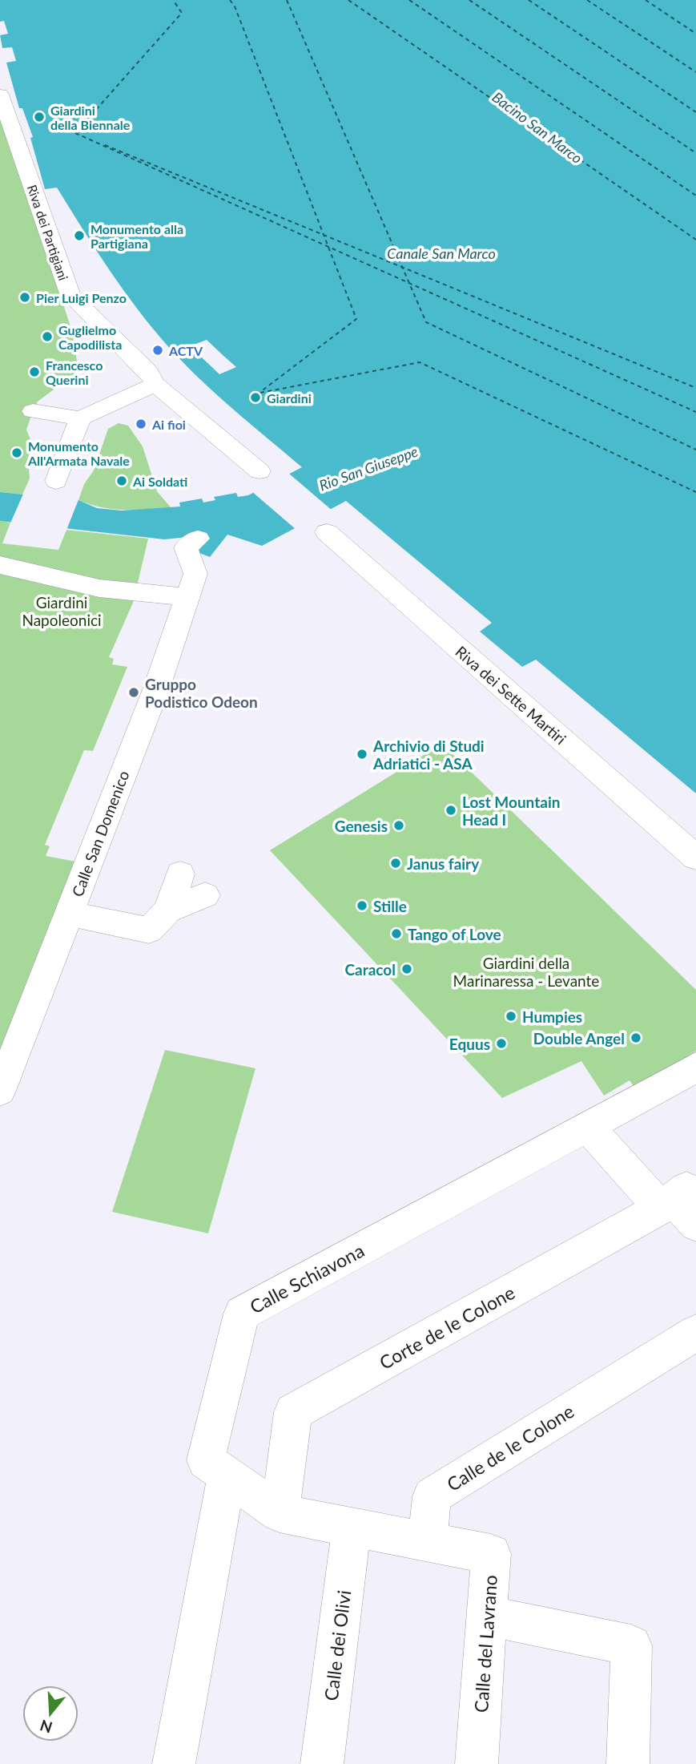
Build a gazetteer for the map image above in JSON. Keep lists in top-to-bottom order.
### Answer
{
  "streets": {
    "street": [
      "Riva dei Partigiani",
      "Riva dei Sette Martiri",
      "Calle San Domenico",
      "Calle Schiavona",
      "Corte de le Colone",
      "Calle de le Colone",
      "Calle del Lavrano",
      "Calle dei Olivi"
    ]
  },
  "crossings": [
    ["Calle de le Colone", "Calle del Lavrano"]
  ],
  "water": ["Bacino San Marco", "Canale San Marco", "Rio San Giuseppe"],
  "parks": ["Giardini Napoleonici", "Giardini della Marinaressa - Levante"],
  "places": [
    "Giardini della Biennale",
    "Monumento alla Partigiana",
    "Pier Luigi Penzo",
    "Guglielmo Capodilista",
    "ACTV",
    "Francesco Querini",
    "Giardini",
    "Ai fioi",
    "Monumento All'Armata Navale",
    "Ai Soldati",
    "Gruppo Podistico Odeon",
    "Archivio di Studi Adriatici - ASA",
    "Lost Mountain Head I",
    "Genesis",
    "Janus fairy",
    "Stille",
    "Tango of Love",
    "Caracol",
    "Humpies",
    "Double Angel",
    "Equus"
  ],
  "north": "bottom"
}
